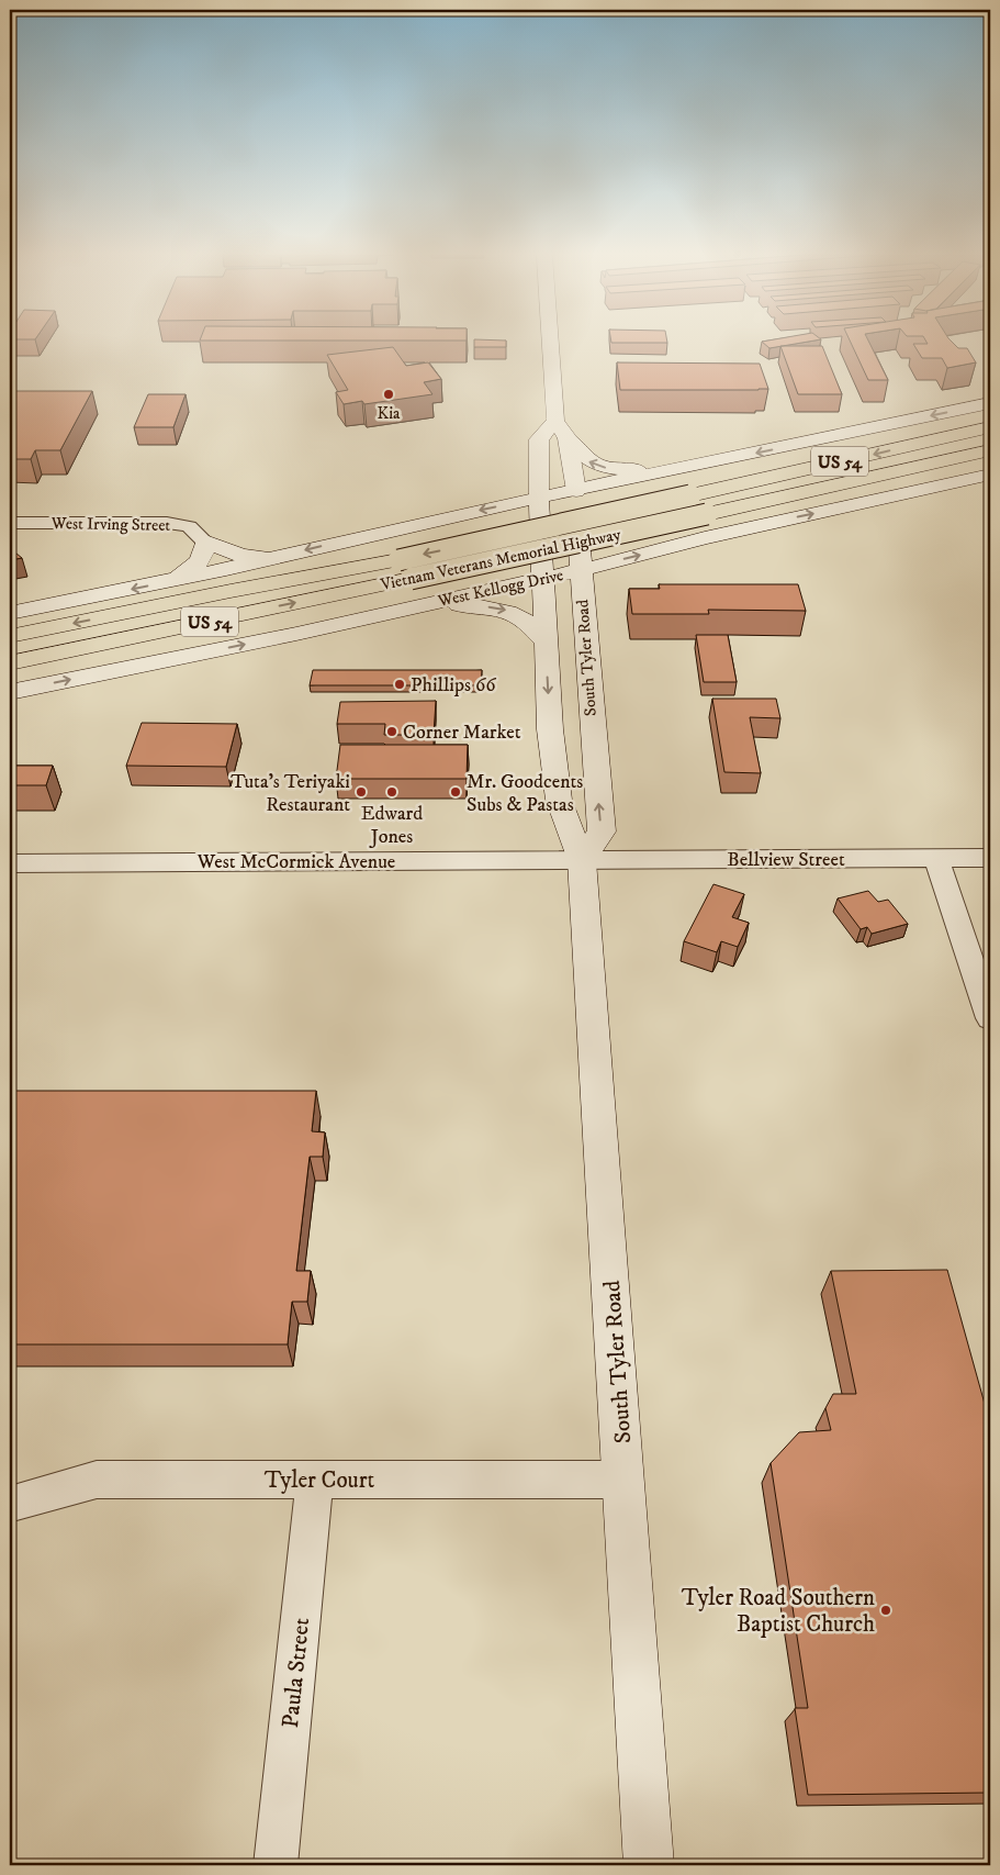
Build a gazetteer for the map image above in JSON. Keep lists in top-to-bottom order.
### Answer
{
  "streets": {
    "highway": ["US 54", "Vietnam Veterans Memorial Highway"],
    "main road": ["West Kellogg Drive", "South Tyler Road"],
    "street": [
      "West Irving Street",
      "Bellview Street",
      "West McCormick Avenue",
      "Tyler Court",
      "Paula Street"
    ]
  },
  "crossings": [
    ["West Kellogg Drive", "South Tyler Road"],
    ["South Tyler Road", "Bellview Street"],
    ["South Tyler Road", "West McCormick Avenue"],
    ["South Tyler Road", "Tyler Court"],
    ["Bellview Street", "West McCormick Avenue"],
    ["Tyler Court", "Paula Street"]
  ],
  "places": [
    "Kia",
    "Phillips 66",
    "Corner Market",
    "Tuta's Teriyaki Restaurant",
    "Edward Jones",
    "Mr. Goodcents Subs & Pastas",
    "Tyler Road Southern Baptist Church"
  ]
}
